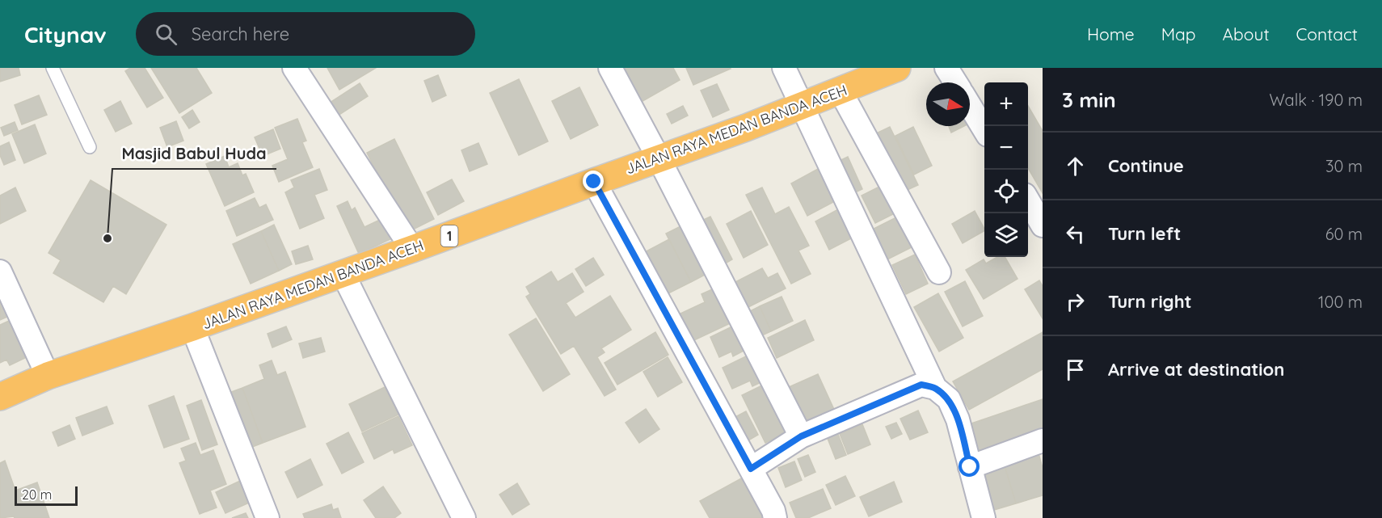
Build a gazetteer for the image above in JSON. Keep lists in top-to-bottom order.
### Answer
{
  "streets": {
    "highway": ["JALAN RAYA MEDAN BANDA ACEH", "1"]
  },
  "places": ["Masjid Babul Huda"],
  "scale_bar": "20 m",
  "north": "right",
  "page": {
    "header": "Citynav",
    "search": "Search here",
    "nav": [
      "Home",
      "Map",
      "About",
      "Contact"
    ],
    "heading": ["3 min", "Walk · 190 m"],
    "map_buttons": ["+", "−"],
    "list": [
      ["Continue", "30 m"],
      ["Turn left", "60 m"],
      ["Turn right", "100 m"],
      "Arrive at destination"
    ],
    "scale": "20 m"
  }
}
